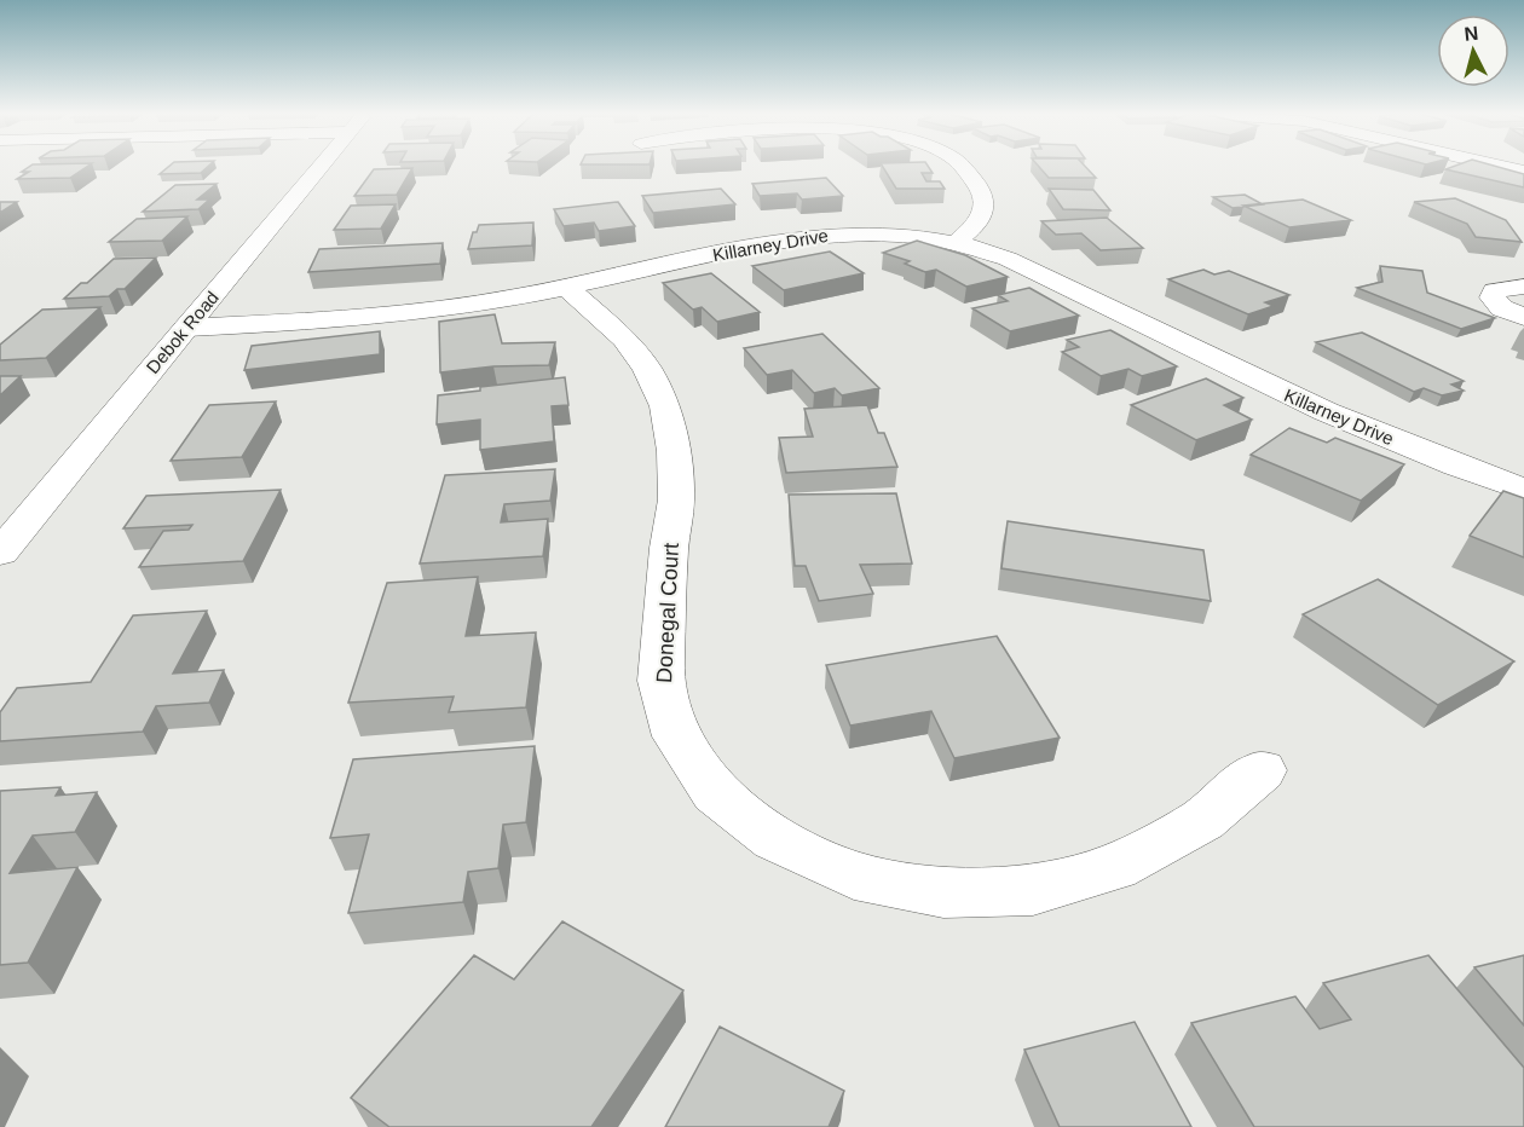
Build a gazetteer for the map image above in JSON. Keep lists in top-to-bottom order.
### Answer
{
  "streets": {
    "street": ["Killarney Drive", "Debok Road", "Donegal Court"]
  },
  "crossings": [
    ["Killarney Drive", "Debok Road"],
    ["Killarney Drive", "Donegal Court"]
  ],
  "north": "top"
}
